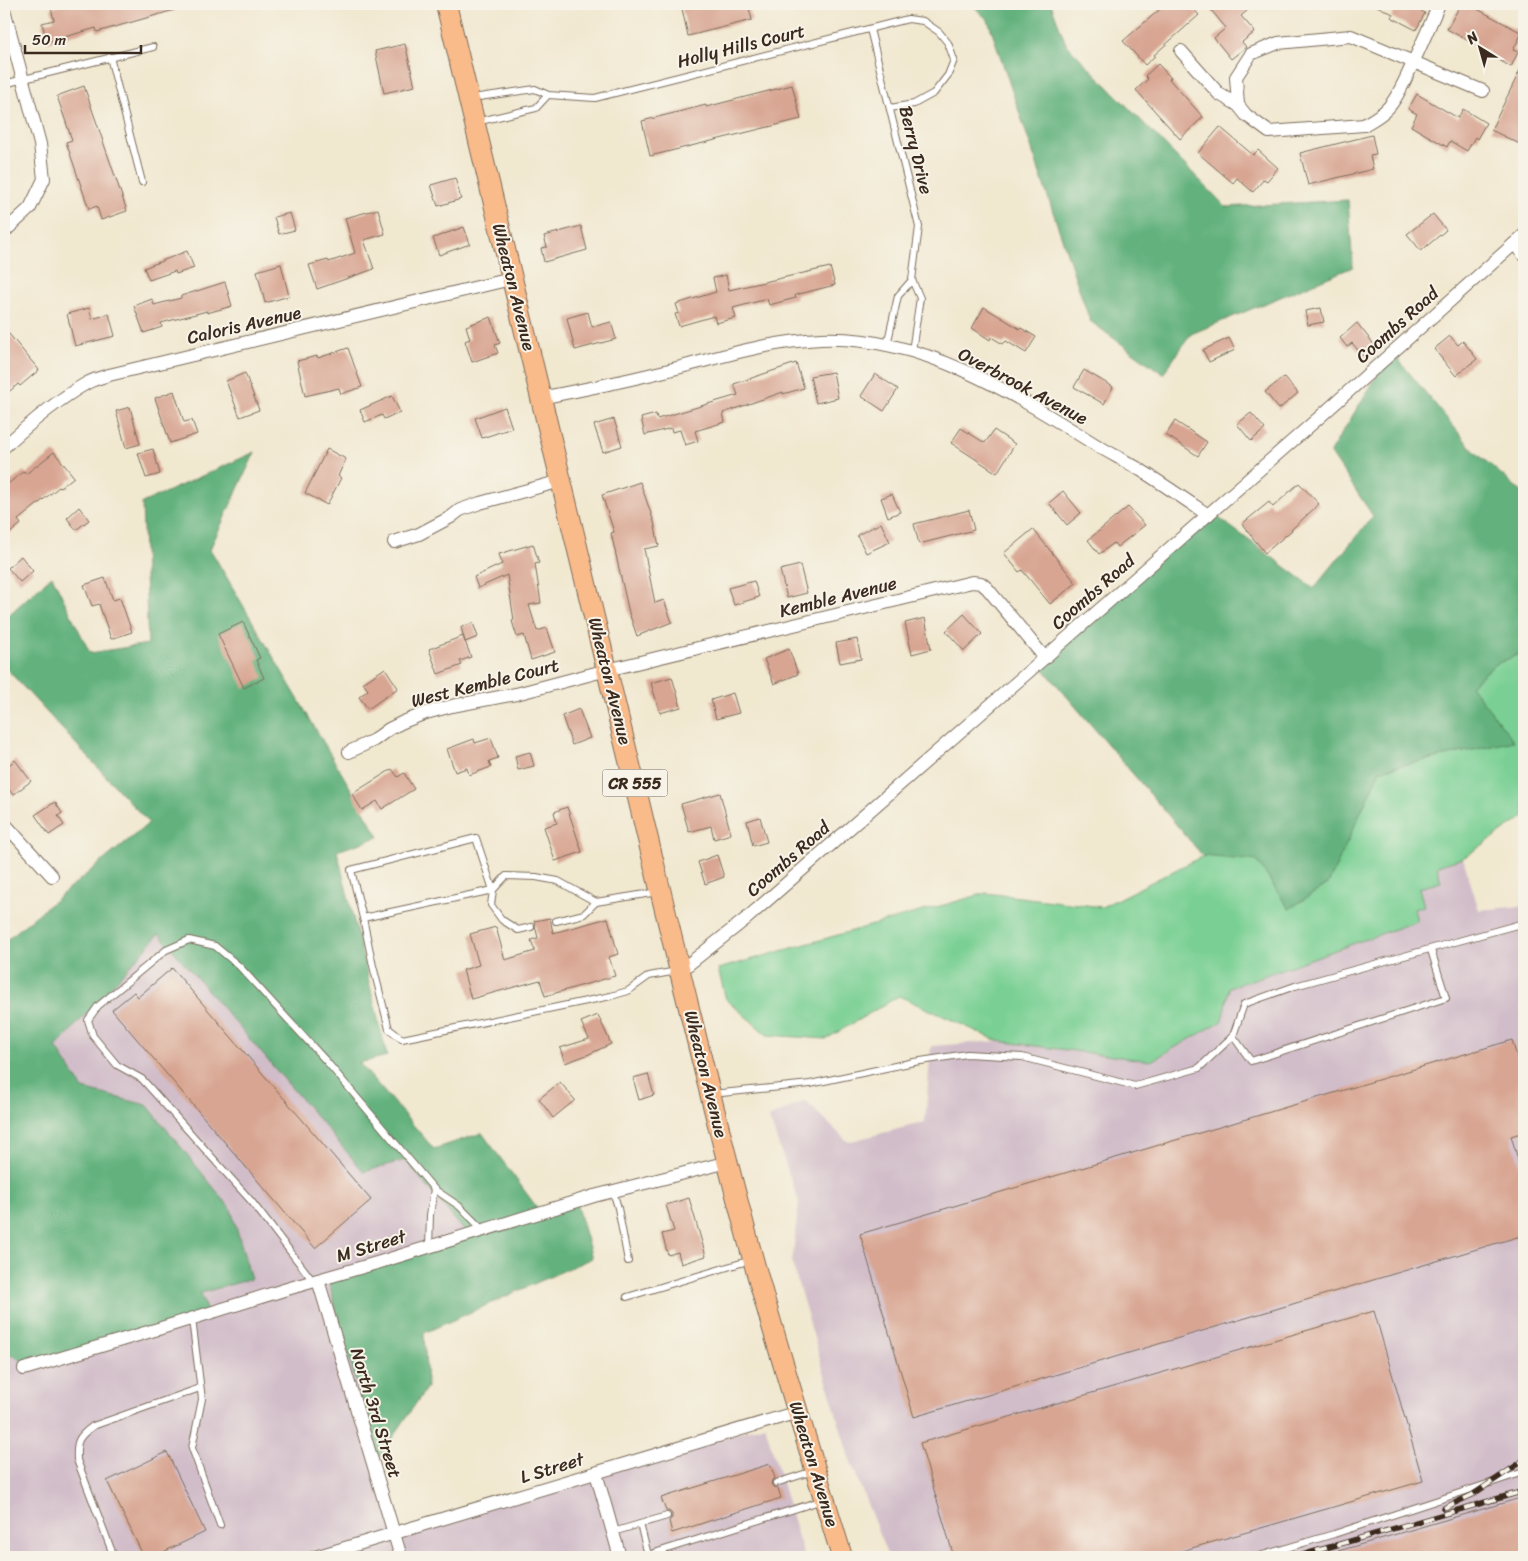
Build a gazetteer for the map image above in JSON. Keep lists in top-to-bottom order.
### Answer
{
  "streets": {
    "main road": ["Wheaton Avenue", "CR 555"],
    "street": [
      "Caloris Avenue",
      "Coombs Road",
      "Overbrook Avenue",
      "Kemble Avenue",
      "West Kemble Court",
      "M Street",
      "North 3rd Street",
      "L Street"
    ],
    "lane": ["Holly Hills Court", "Berry Drive"]
  },
  "crossings": [
    ["Holly Hills Court", "Berry Drive"],
    ["Holly Hills Court", "Wheaton Avenue"],
    ["Berry Drive", "Overbrook Avenue"],
    ["Wheaton Avenue", "Caloris Avenue"],
    ["Wheaton Avenue", "Coombs Road"],
    ["Wheaton Avenue", "Overbrook Avenue"],
    ["Wheaton Avenue", "Kemble Avenue"],
    ["Wheaton Avenue", "West Kemble Court"],
    ["Wheaton Avenue", "M Street"],
    ["Wheaton Avenue", "L Street"],
    ["Coombs Road", "Overbrook Avenue"],
    ["Coombs Road", "Kemble Avenue"],
    ["Kemble Avenue", "West Kemble Court"],
    ["M Street", "North 3rd Street"],
    ["North 3rd Street", "L Street"]
  ],
  "scale_bar": "50 m",
  "north": "top left"
}
